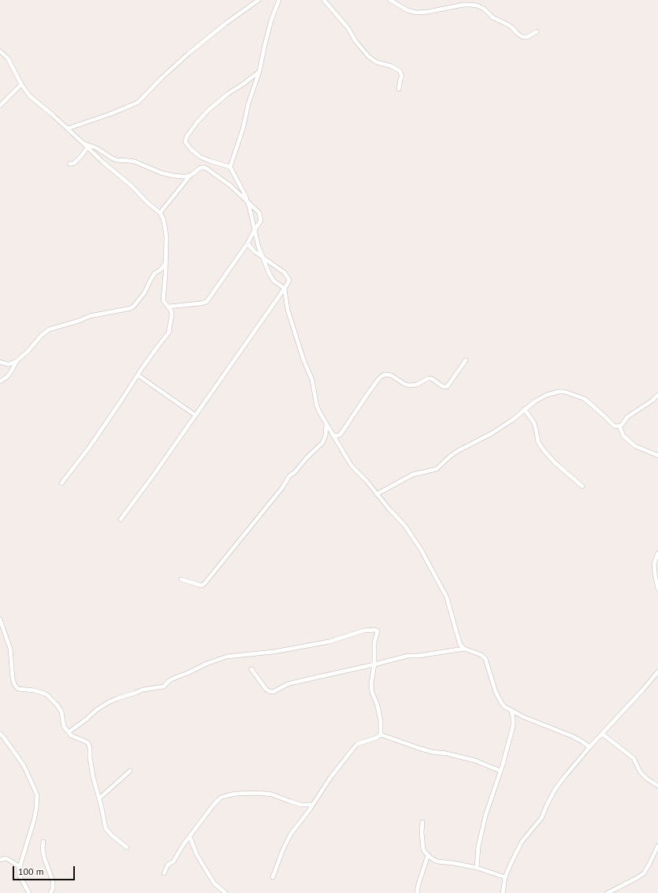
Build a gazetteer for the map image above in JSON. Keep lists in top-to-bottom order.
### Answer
{
  "scale_bar": "100 m"
}
